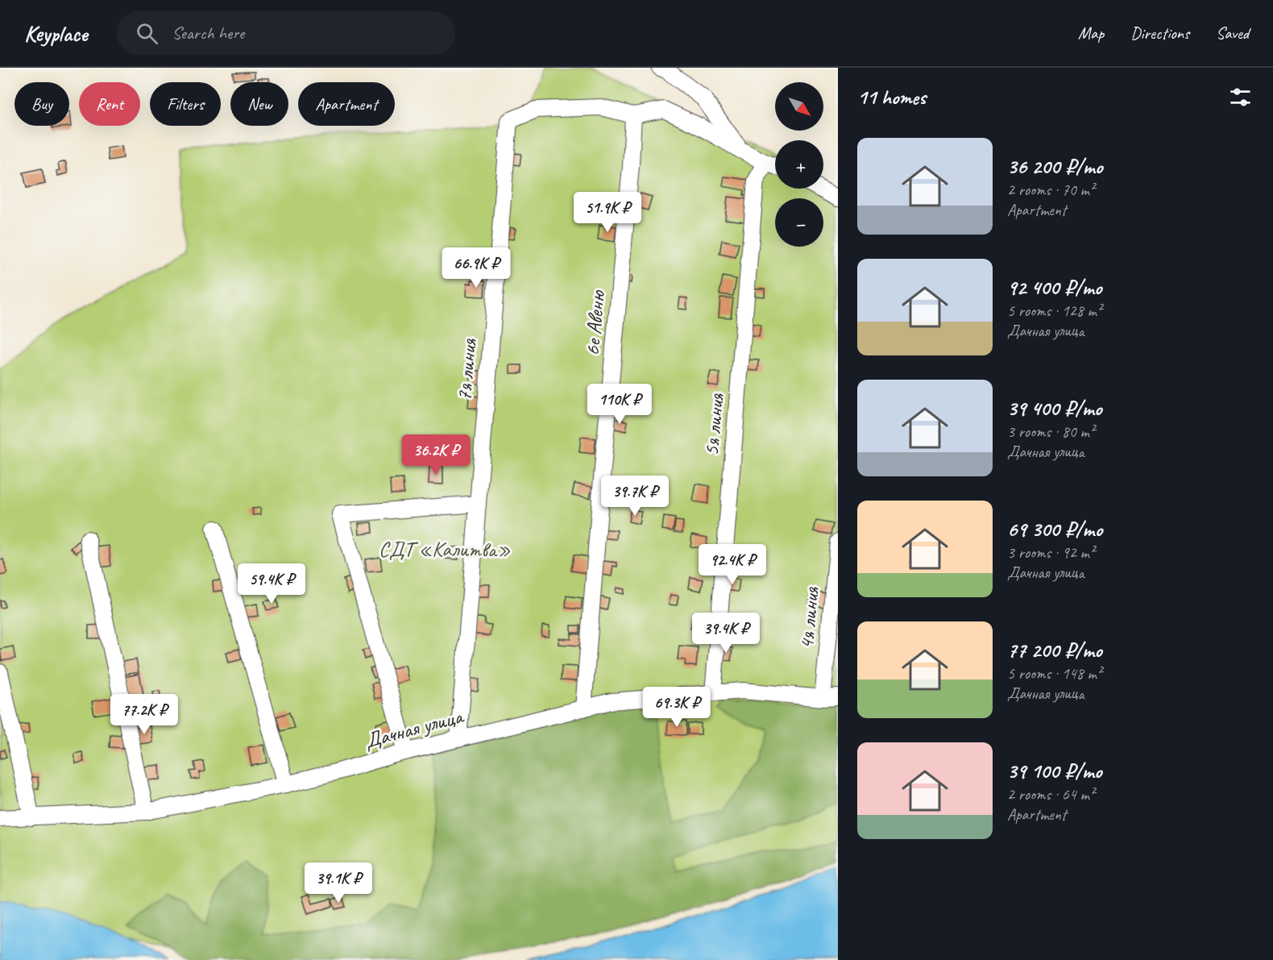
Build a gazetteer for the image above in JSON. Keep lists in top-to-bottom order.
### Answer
{
  "streets": {
    "street": [
      "6е Авеню",
      "7я линия",
      "5я линия",
      "4я линия",
      "Дачная улица"
    ]
  },
  "crossings": [
    ["6е Авеню", "7я линия"],
    ["6е Авеню", "Дачная улица"],
    ["7я линия", "Дачная улица"],
    ["5я линия", "Дачная улица"],
    ["4я линия", "Дачная улица"]
  ],
  "parks": ["СДТ «Калитва»"],
  "north": "bottom right",
  "page": {
    "header": "Keyplace",
    "search": "Search here",
    "nav": ["Map", "Directions", "Saved"],
    "heading": "11 homes",
    "map_buttons": ["+", "−"],
    "chip": [
      "Buy",
      "Rent",
      "Filters",
      "New",
      "Apartment"
    ],
    "list": [
      {
        "name": "36 200 ₽/mo",
        "note": "2 rooms · 70 m² · Apartment"
      },
      {
        "name": "92 400 ₽/mo",
        "note": "5 rooms · 128 m² · Дачная улица"
      },
      {
        "name": "39 400 ₽/mo",
        "note": "3 rooms · 80 m² · Дачная улица"
      },
      {
        "name": "69 300 ₽/mo",
        "note": "3 rooms · 92 m² · Дачная улица"
      },
      {
        "name": "77 200 ₽/mo",
        "note": "5 rooms · 148 m² · Дачная улица"
      },
      {
        "name": "39 100 ₽/mo",
        "note": "2 rooms · 64 m² · Apartment"
      }
    ],
    "price": [
      "51.9K ₽",
      "66.9K ₽",
      "110K ₽",
      "36.2K ₽",
      "39.7K ₽",
      "92.4K ₽",
      "59.4K ₽",
      "39.4K ₽",
      "69.3K ₽",
      "77.2K ₽",
      "39.1K ₽"
    ]
  }
}
